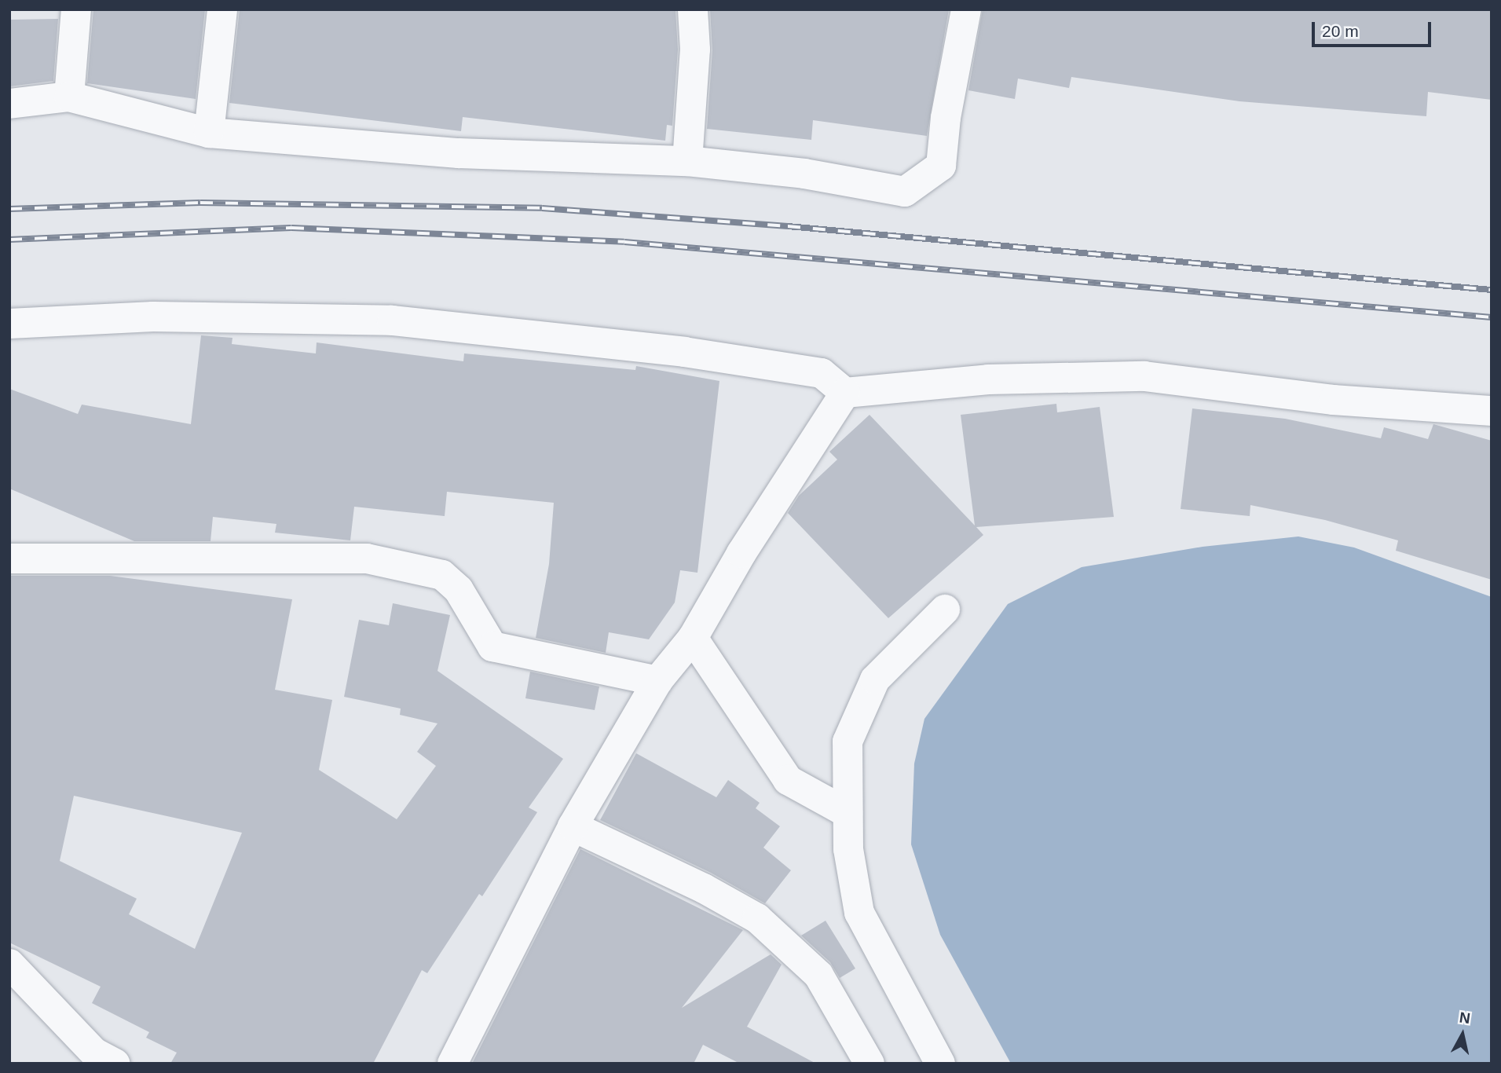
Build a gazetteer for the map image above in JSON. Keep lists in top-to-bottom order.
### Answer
{
  "scale_bar": "20 m",
  "north": "top"
}
